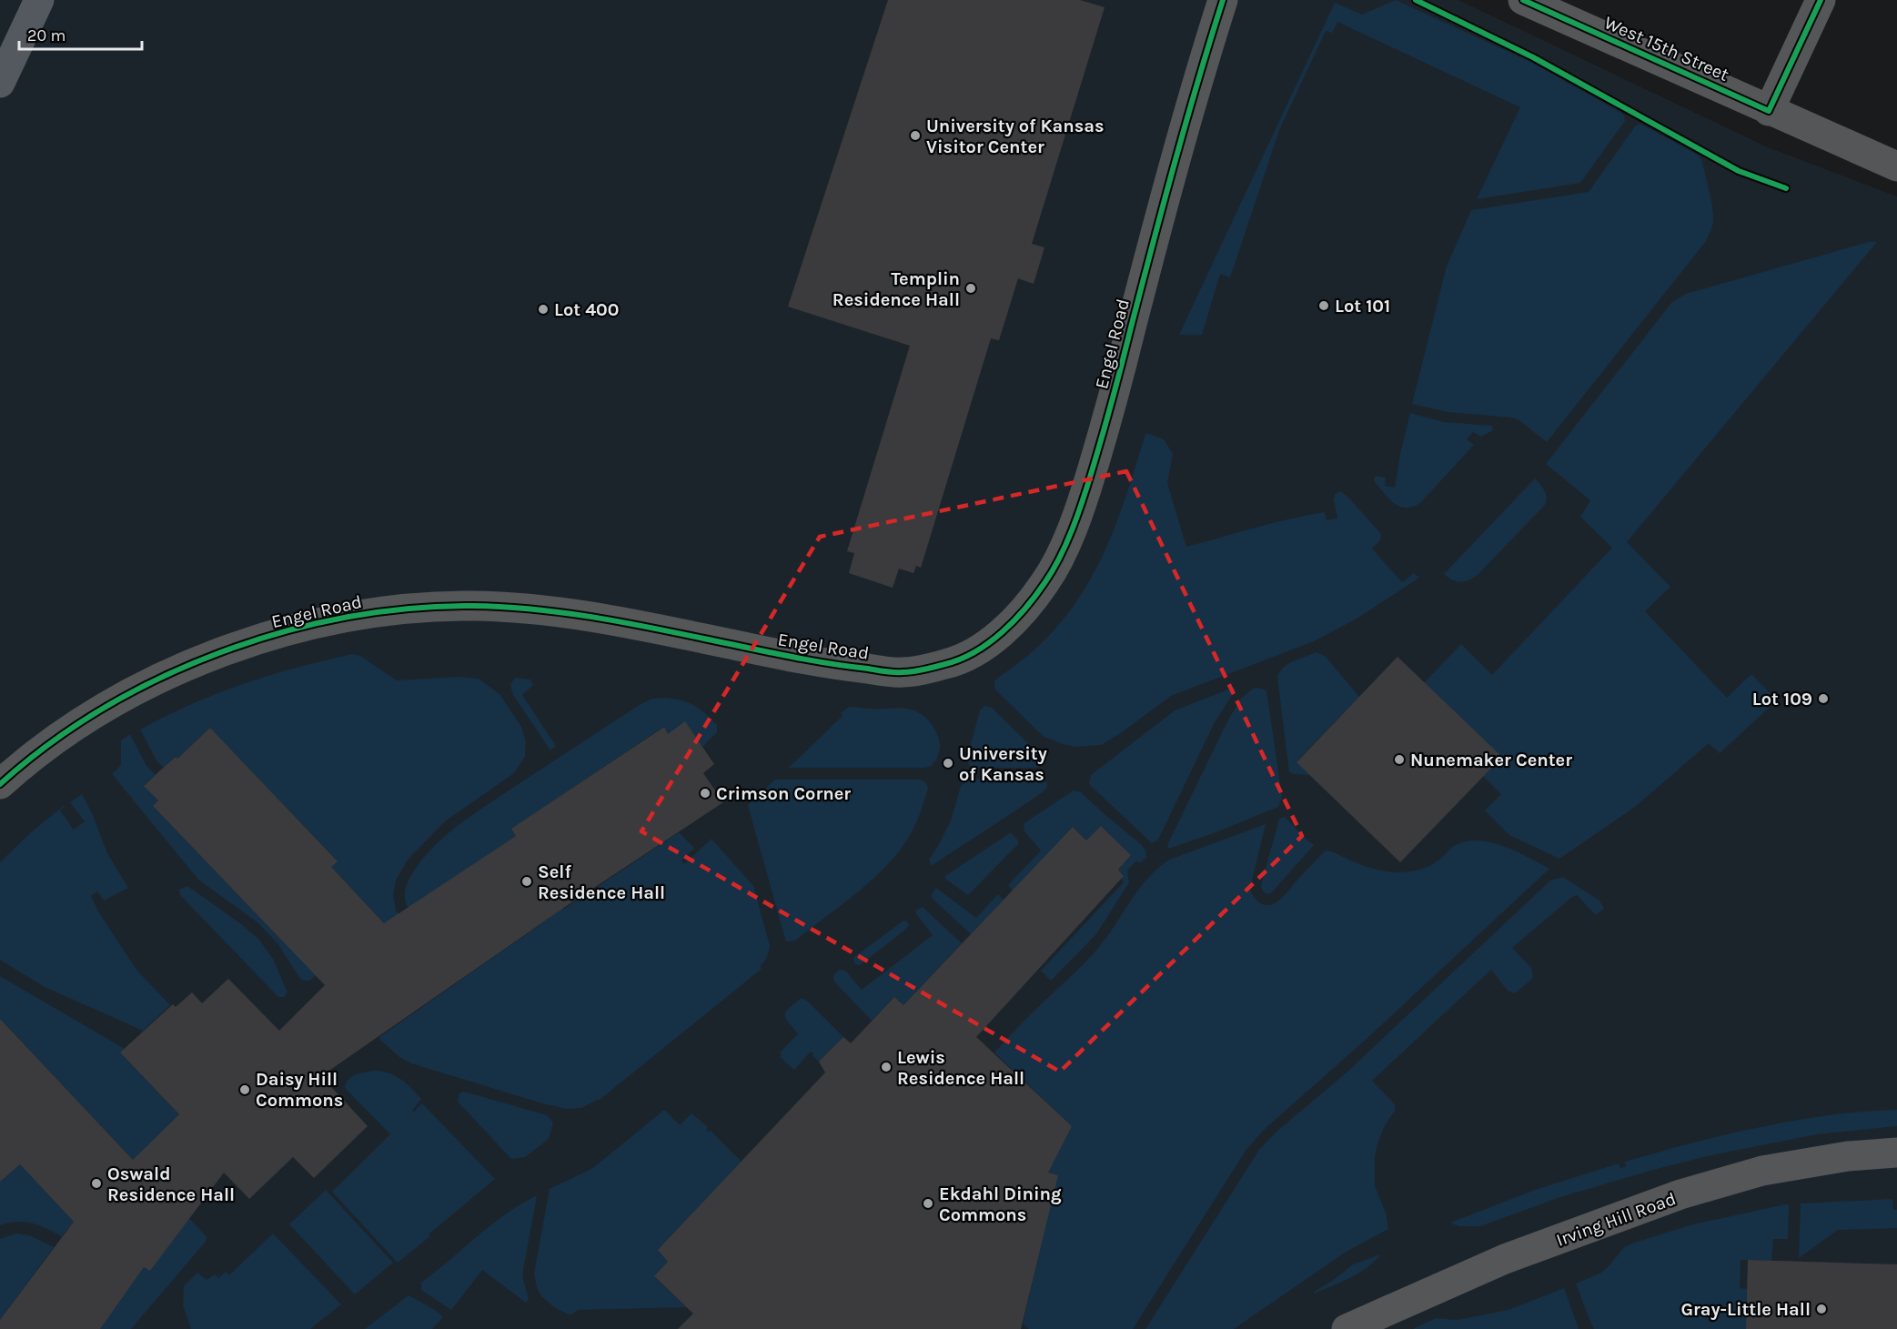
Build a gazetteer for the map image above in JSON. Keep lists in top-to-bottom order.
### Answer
{
  "streets": {
    "street": ["West 15th Street", "Engel Road", "Irving Hill Road"]
  },
  "places": [
    "University of Kansas Visitor Center",
    "Templin Residence Hall",
    "Lot 101",
    "Lot 400",
    "Lot 109",
    "Nunemaker Center",
    "University of Kansas",
    "Crimson Corner",
    "Self Residence Hall",
    "Lewis Residence Hall",
    "Daisy Hill Commons",
    "Oswald Residence Hall",
    "Ekdahl Dining Commons",
    "Gray-Little Hall"
  ],
  "scale_bar": "20 m"
}
